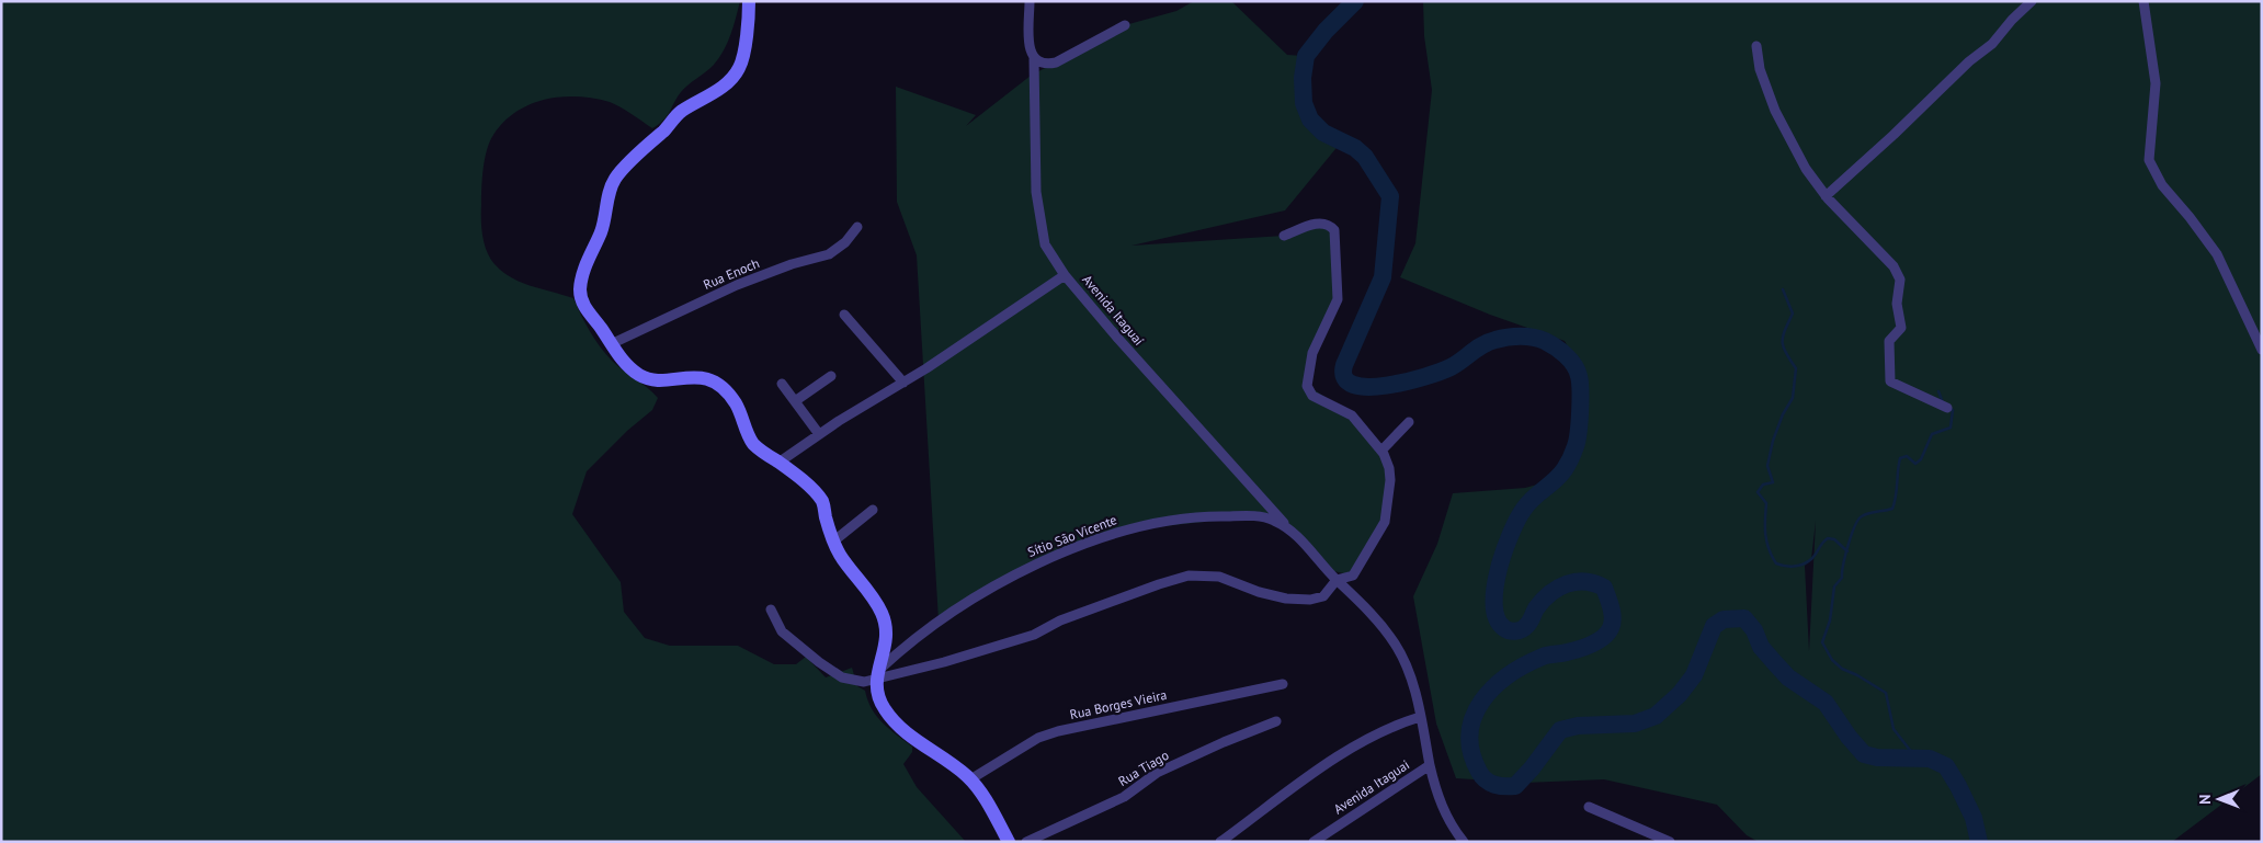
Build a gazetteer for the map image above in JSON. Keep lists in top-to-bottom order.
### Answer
{
  "streets": {
    "street": [
      "Rua Enoch",
      "Avenida Itaguaí",
      "Sítio São Vicente",
      "Rua Borges Vieira",
      "Rua Tiago",
      "Avenida Itaguai"
    ]
  },
  "crossings": [
    ["Avenida Itaguaí", "Sítio São Vicente"]
  ],
  "north": "left"
}
